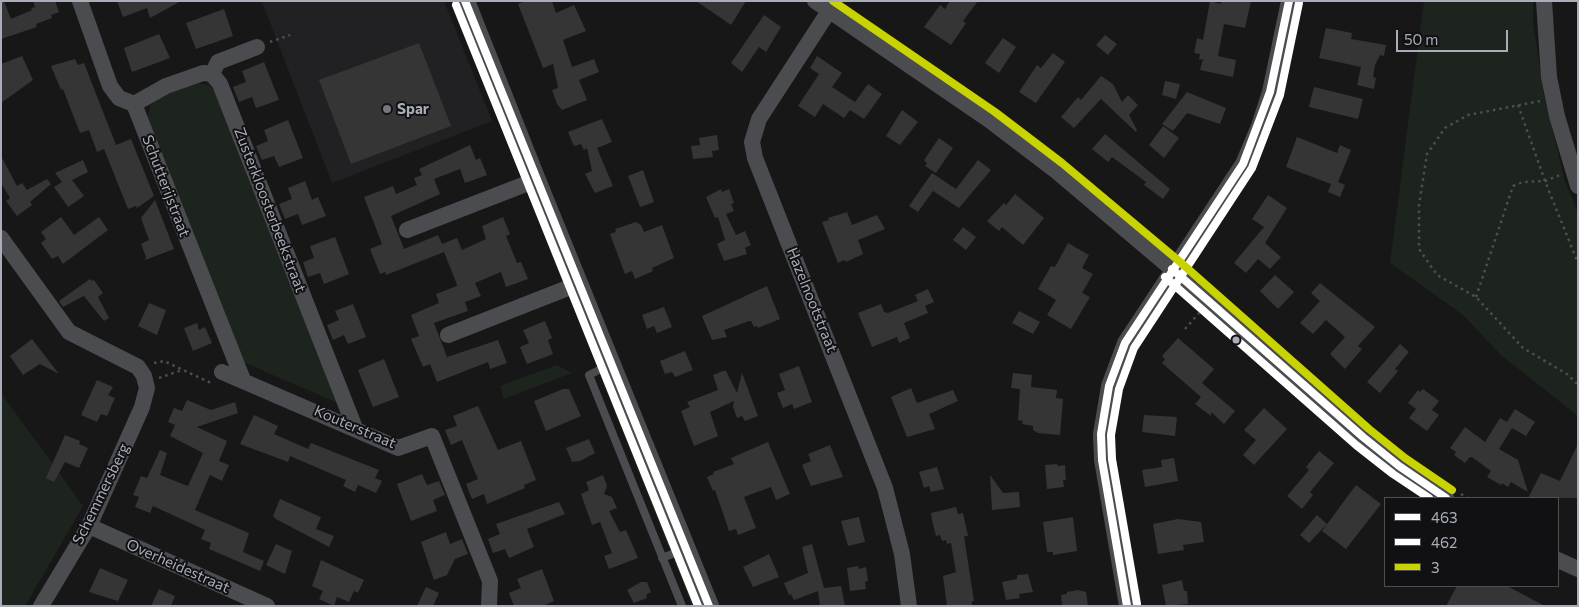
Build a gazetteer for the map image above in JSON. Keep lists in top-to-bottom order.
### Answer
{
  "streets": {
    "street": [
      "Schutterijstraat",
      "Zusterkloosterbeekstraat",
      "Hazelnootstraat",
      "Kouterstraat",
      "Schemmersberg",
      "Overheidestraat"
    ]
  },
  "crossings": [
    ["Schutterijstraat", "Kouterstraat"],
    ["Zusterkloosterbeekstraat", "Kouterstraat"],
    ["Schemmersberg", "Overheidestraat"]
  ],
  "places": ["Spar"],
  "lines": ["transit line 463", "transit line 3", "transit line 462"],
  "legend": ["463", "462", "3"],
  "scale_bar": "50 m"
}
